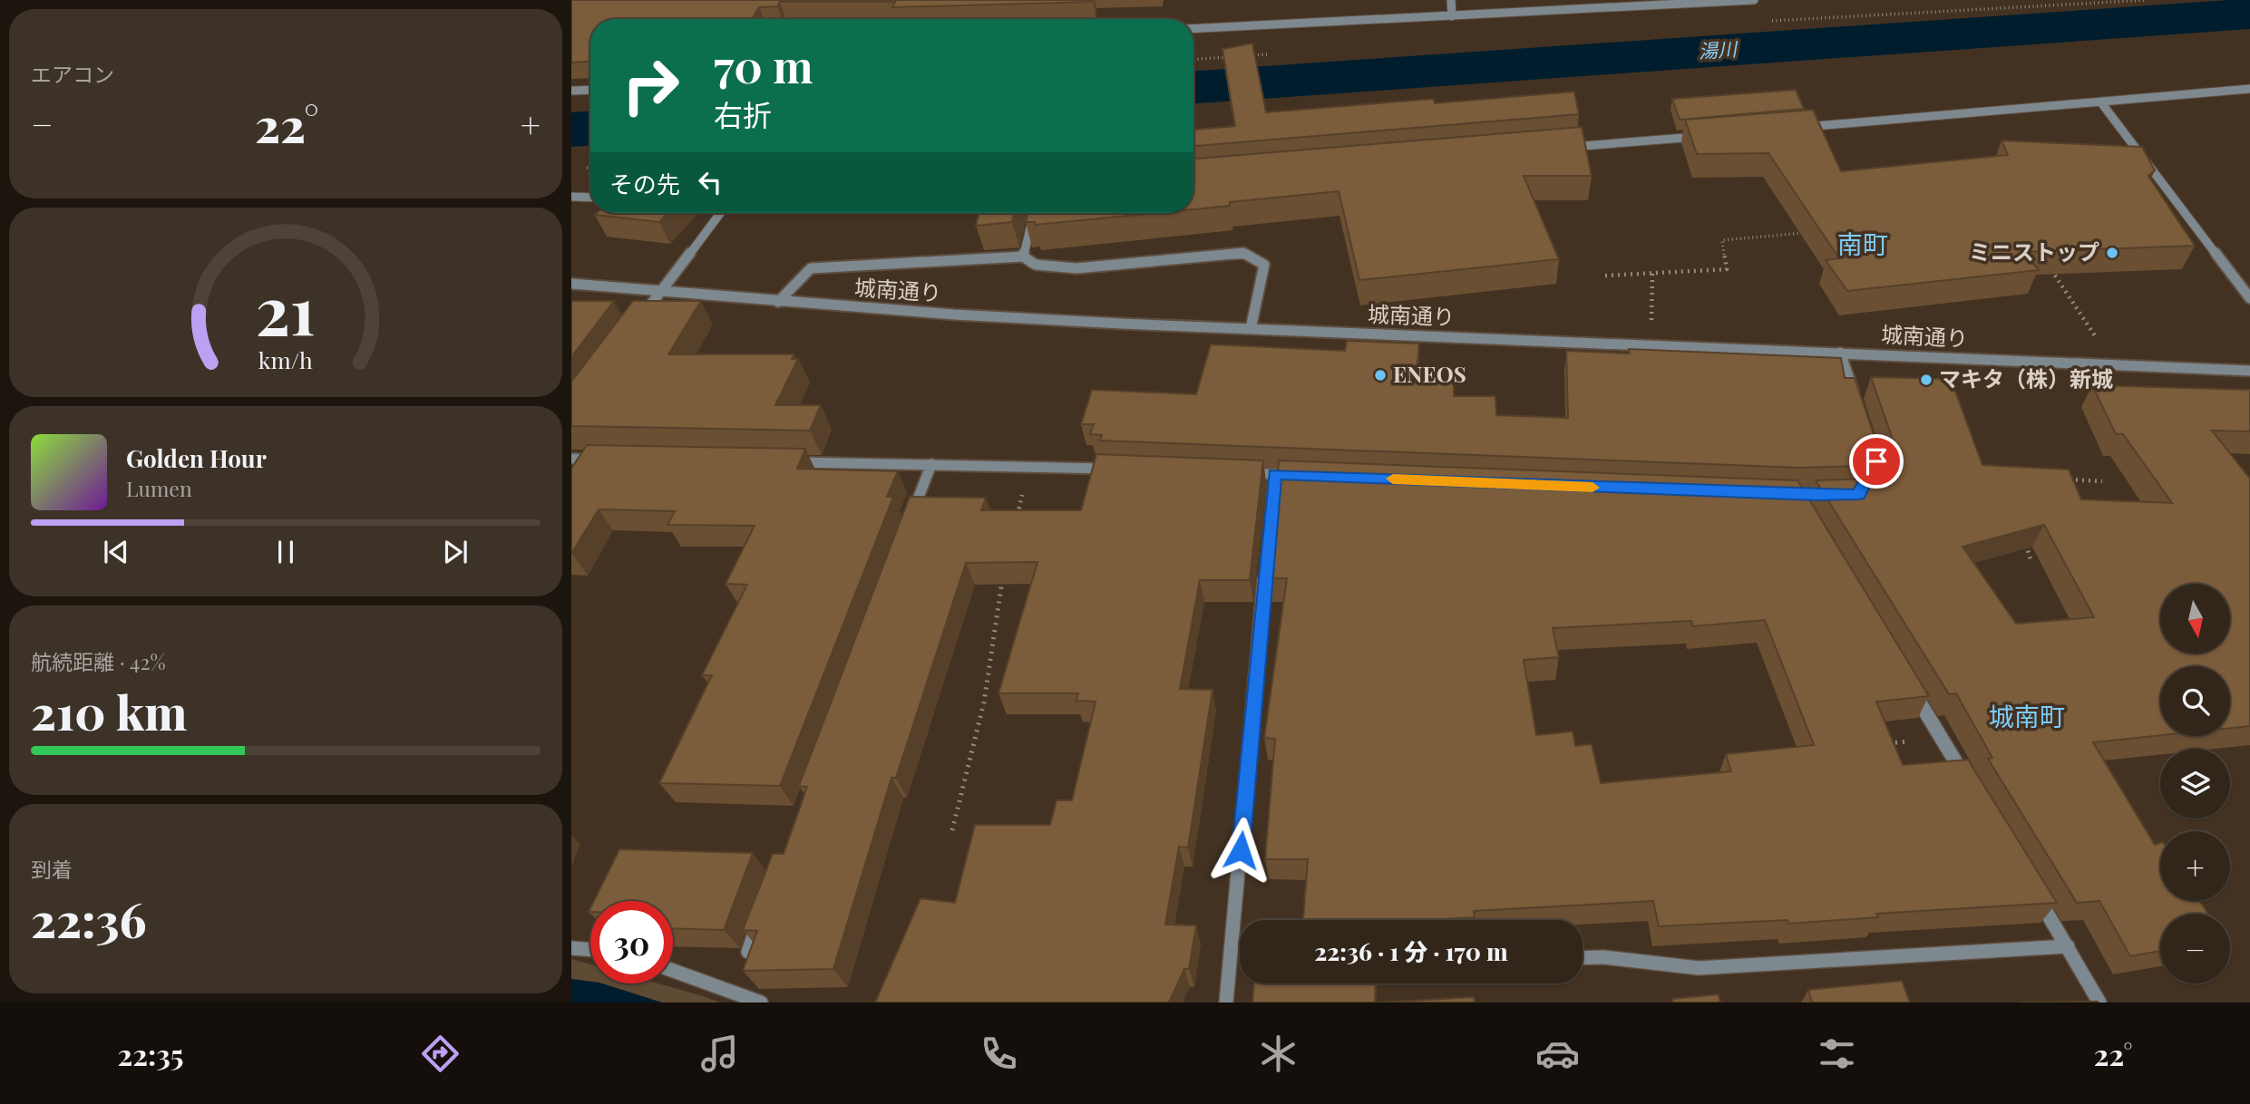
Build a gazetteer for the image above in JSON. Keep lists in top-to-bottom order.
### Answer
{
  "streets": {
    "street": ["城南通り"]
  },
  "districts": ["南町", "城南町"],
  "water": ["湯川"],
  "places": ["ミニストップ", "ENEOS", "マキタ（株）新城"],
  "north": "bottom",
  "page": {
    "tile": [
      "エアコン",
      ["航続距離 · 42%", "210 km"],
      ["到着", "22:36"]
    ],
    "turn": ["70 m", "右折"],
    "heat": ["−", "22°", "+"],
    "then": "その先",
    "song": ["Golden Hour", "Lumen"],
    "map_buttons": ["+", "−"],
    "limit": "30",
    "trip": "22:36 · 1 分 · 170 m",
    "tabs": ["22:35", "22°"],
    "gauge": ["21", "km/h"]
  }
}
